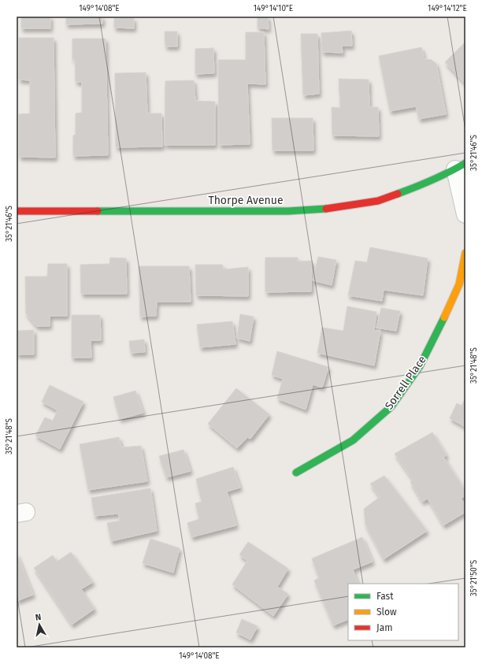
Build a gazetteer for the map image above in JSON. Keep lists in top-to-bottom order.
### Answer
{
  "streets": {
    "street": ["Thorpe Avenue", "Sorrell Place"]
  },
  "legend": ["Fast", "Slow", "Jam"],
  "north": "top",
  "coordinates": [
    "149°14'08\"E",
    "149°14'10\"E",
    "149°14'12\"E",
    "35°21'46\"S",
    "35°21'48\"S",
    "35°21'50\"S"
  ]
}
